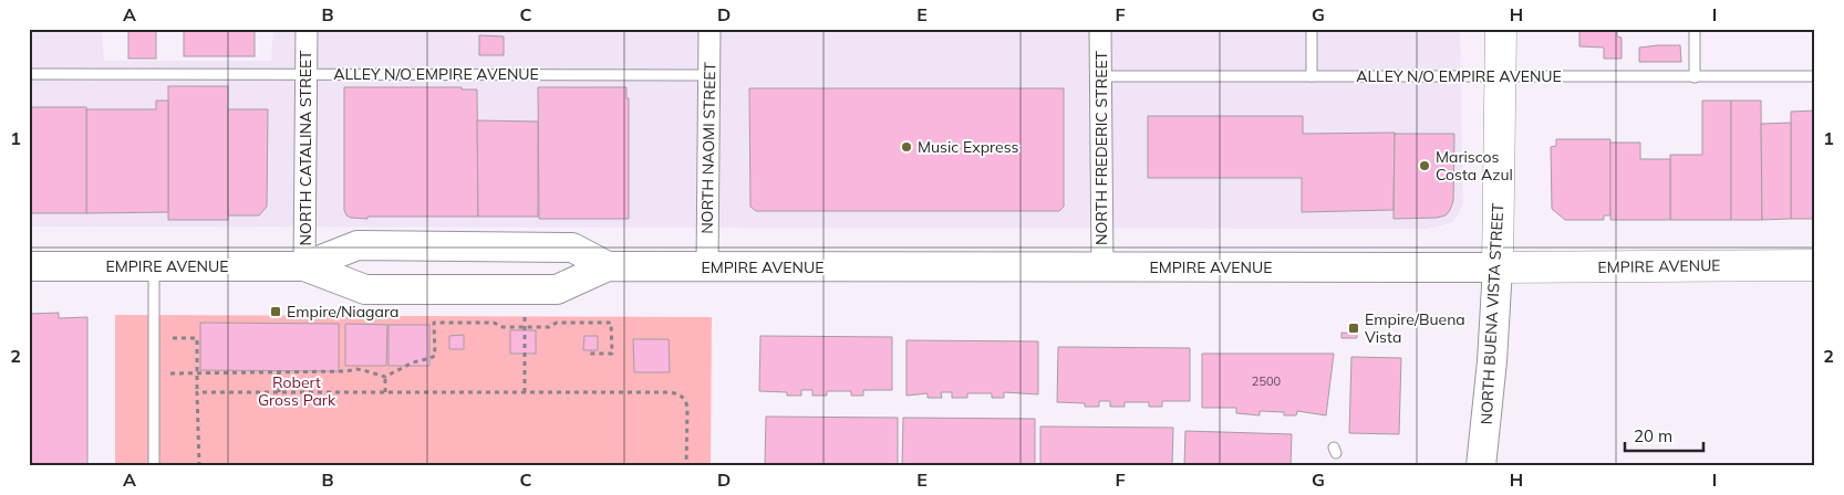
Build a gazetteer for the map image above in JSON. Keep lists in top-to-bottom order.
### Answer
{
  "streets": {
    "main road": ["EMPIRE AVENUE", "NORTH BUENA VISTA STREET"],
    "street": ["NORTH CATALINA STREET", "NORTH NAOMI STREET", "NORTH FREDERIC STREET"],
    "lane": ["ALLEY N/O EMPIRE AVENUE"]
  },
  "crossings": [
    ["ALLEY N/O EMPIRE AVENUE", "NORTH CATALINA STREET"],
    ["ALLEY N/O EMPIRE AVENUE", "NORTH NAOMI STREET"],
    ["ALLEY N/O EMPIRE AVENUE", "NORTH FREDERIC STREET"],
    ["ALLEY N/O EMPIRE AVENUE", "NORTH BUENA VISTA STREET"],
    ["NORTH CATALINA STREET", "EMPIRE AVENUE"],
    ["NORTH NAOMI STREET", "EMPIRE AVENUE"],
    ["NORTH FREDERIC STREET", "EMPIRE AVENUE"],
    ["EMPIRE AVENUE", "NORTH BUENA VISTA STREET"]
  ],
  "parks": ["Robert Gross Park"],
  "places": {
    "other": ["Music Express", "Mariscos Costa Azul"],
    "transit": ["Empire/Niagara", "Empire/Buena Vista"]
  },
  "house_numbers": ["2500"],
  "scale_bar": "20 m",
  "grid": {
    "columns": [
      "A",
      "B",
      "C",
      "D",
      "E",
      "F",
      "G",
      "H",
      "I"
    ],
    "rows": ["1", "2"]
  }
}
